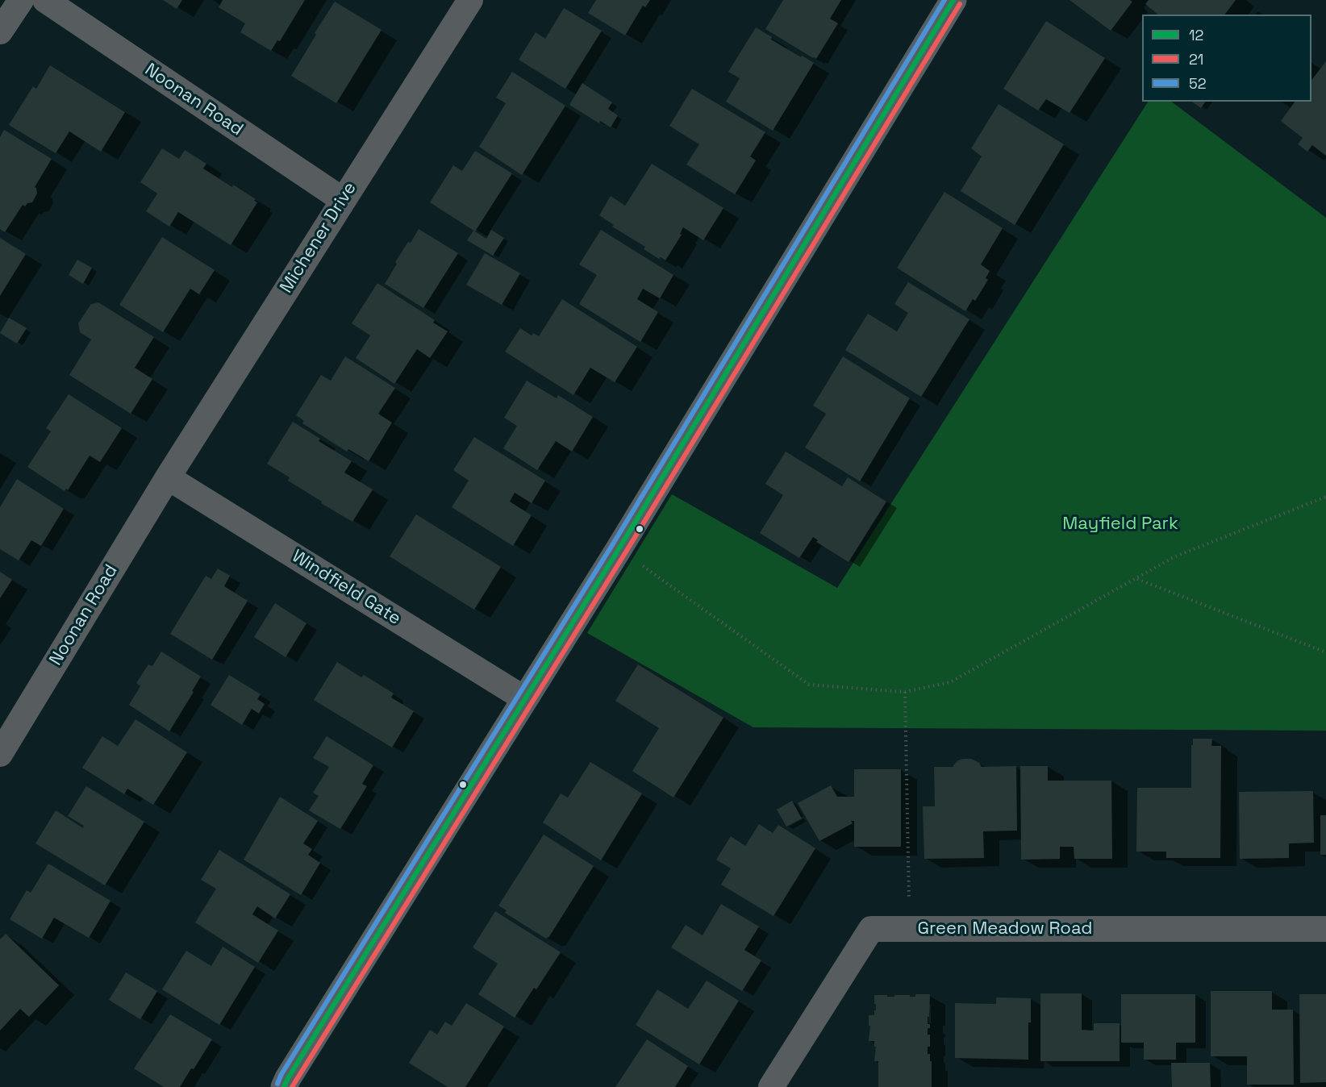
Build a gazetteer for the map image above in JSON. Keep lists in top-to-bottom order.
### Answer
{
  "streets": {
    "street": [
      "Noonan Road",
      "Michener Drive",
      "Windfield Gate",
      "Green Meadow Road"
    ]
  },
  "crossings": [
    ["Noonan Road", "Michener Drive"],
    ["Noonan Road", "Windfield Gate"],
    ["Michener Drive", "Windfield Gate"]
  ],
  "parks": ["Mayfield Park"],
  "lines": ["transit line 12", "transit line 52", "transit line 21"],
  "legend": ["12", "21", "52"]
}
